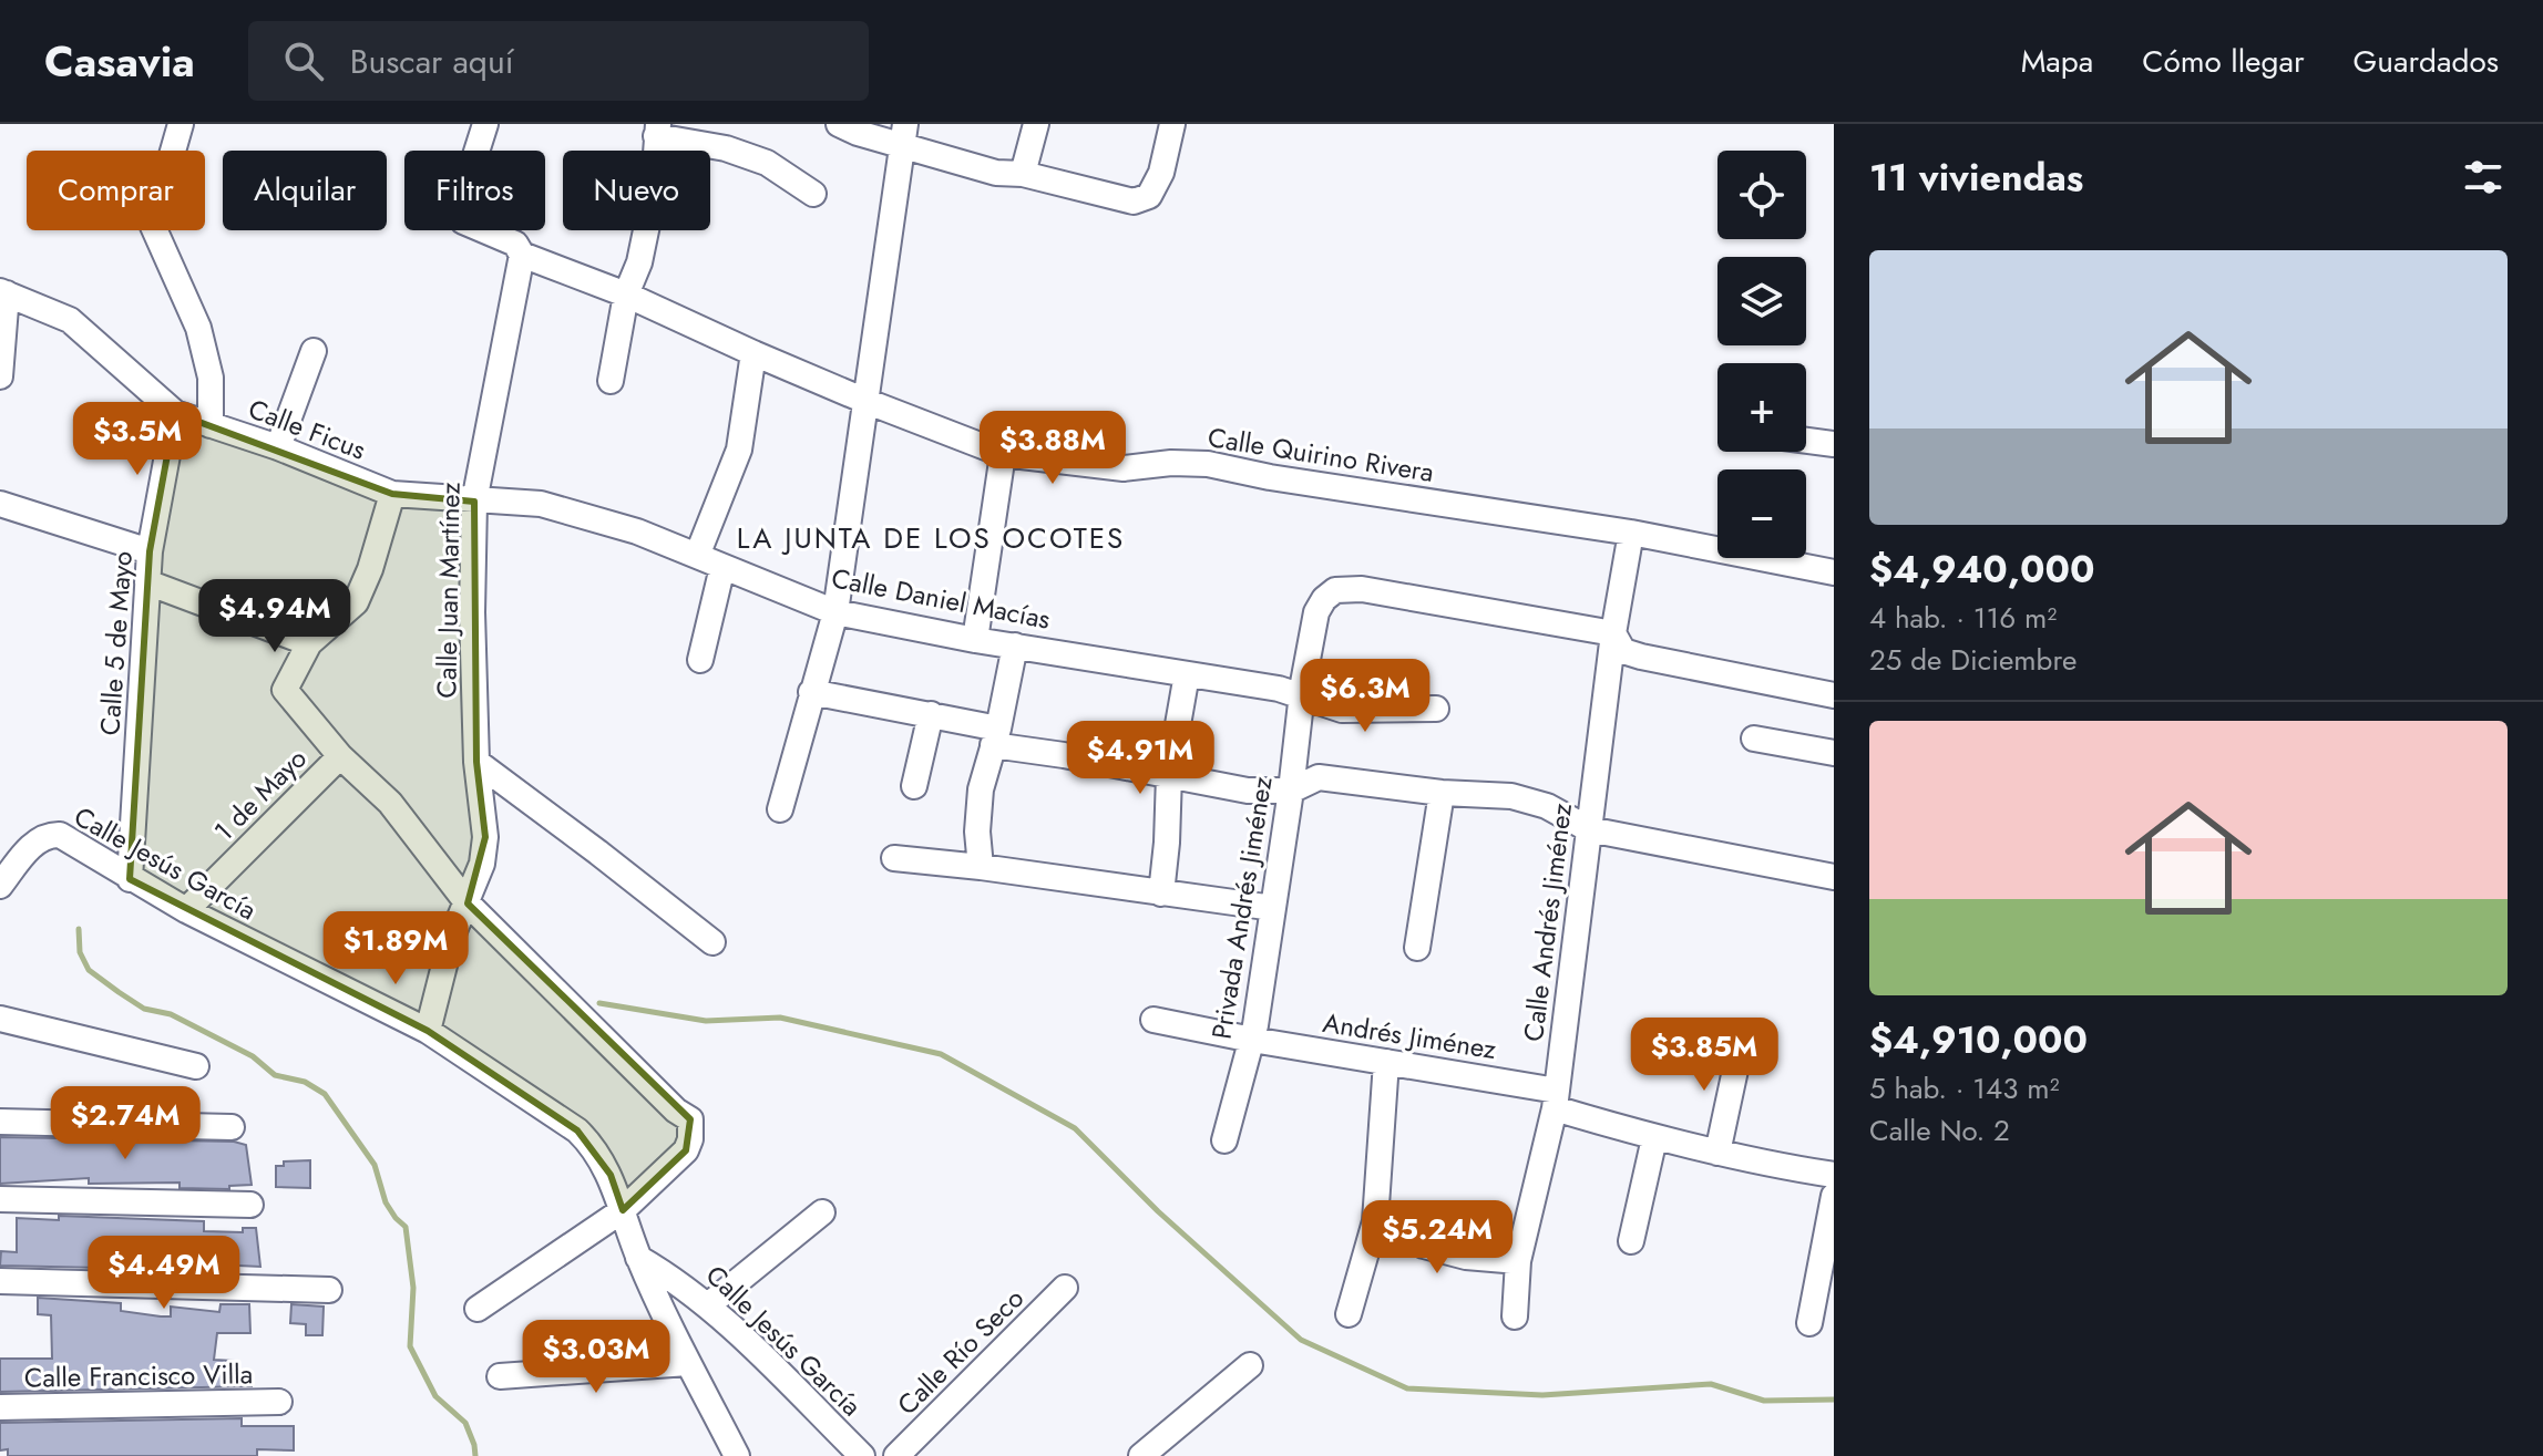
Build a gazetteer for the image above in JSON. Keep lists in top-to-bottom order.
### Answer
{
  "streets": {
    "street": [
      "Calle Ficus",
      "Calle Quirino Rivera",
      "Calle Juan Martínez",
      "Calle Daniel Macías",
      "Calle 5 de Mayo",
      "1 de Mayo",
      "Calle Jesús García",
      "Privada Andrés Jiménez",
      "Calle Andrés Jiménez",
      "Andrés Jiménez",
      "Calle Río Seco",
      "Calle Francisco Villa"
    ]
  },
  "crossings": [
    ["Calle Ficus", "Calle Juan Martínez"],
    ["Calle Ficus", "Calle Daniel Macías"],
    ["Calle Ficus", "Calle 5 de Mayo"],
    ["Calle Ficus", "1 de Mayo"],
    ["Calle Quirino Rivera", "Calle Juan Martínez"],
    ["Calle Quirino Rivera", "Calle Andrés Jiménez"],
    ["Calle Juan Martínez", "Calle Daniel Macías"],
    ["Calle Juan Martínez", "Calle Jesús García"],
    ["Calle Daniel Macías", "Privada Andrés Jiménez"],
    ["Calle 5 de Mayo", "Calle Jesús García"],
    ["1 de Mayo", "Calle Jesús García"],
    ["Privada Andrés Jiménez", "Andrés Jiménez"],
    ["Calle Andrés Jiménez", "Andrés Jiménez"]
  ],
  "districts": ["LA JUNTA DE LOS OCOTES"],
  "page": {
    "header": "Casavia",
    "search": "Buscar aquí",
    "nav": ["Mapa", "Cómo llegar", "Guardados"],
    "heading": "11 viviendas",
    "map_buttons": ["+", "−"],
    "chip": [
      "Comprar",
      "Alquilar",
      "Filtros",
      "Nuevo"
    ],
    "list": [
      {
        "name": "$4,940,000",
        "note": "4 hab. · 116 m² · 25 de Diciembre"
      },
      {
        "name": "$4,910,000",
        "note": "5 hab. · 143 m² · Calle No. 2"
      }
    ],
    "price": [
      "$3.5M",
      "$3.88M",
      "$4.94M",
      "$6.3M",
      "$4.91M",
      "$1.89M",
      "$3.85M",
      "$2.74M",
      "$5.24M",
      "$4.49M",
      "$3.03M"
    ]
  }
}
